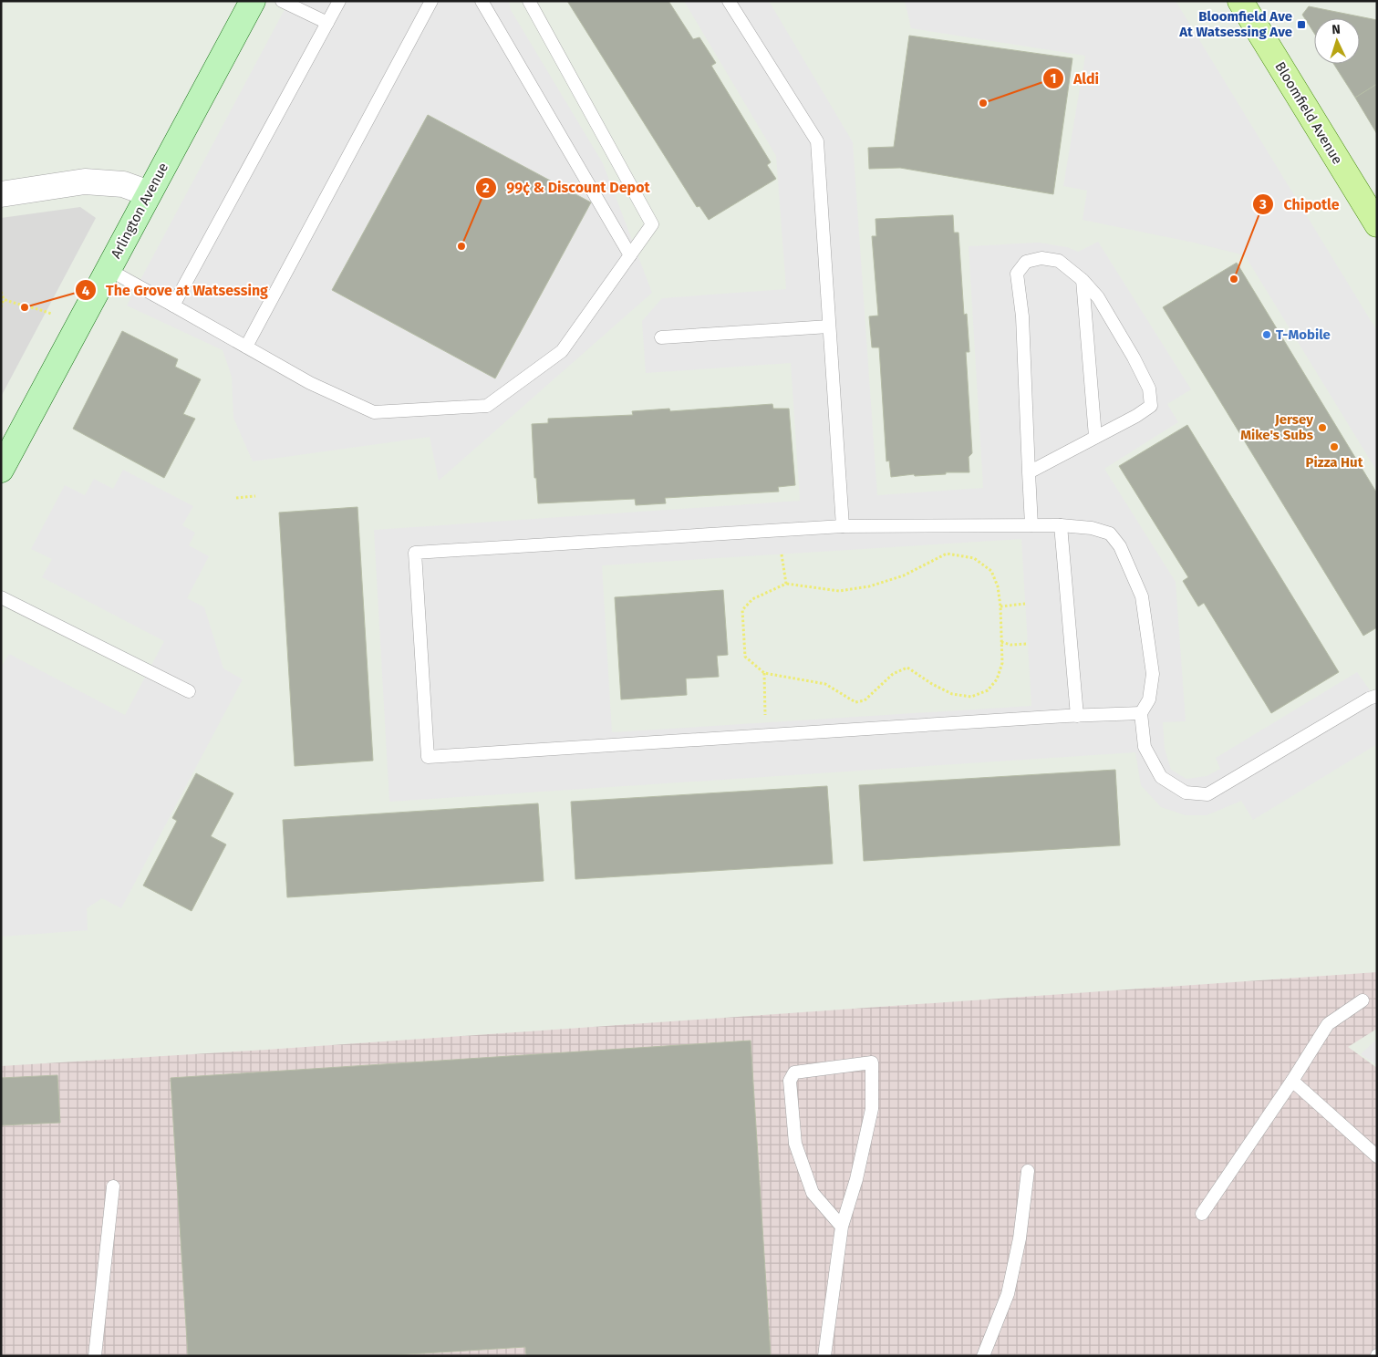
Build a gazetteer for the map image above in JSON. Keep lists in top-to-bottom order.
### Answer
{
  "streets": {
    "main road": ["Bloomfield Avenue"],
    "street": ["Arlington Avenue"]
  },
  "places": {
    "transit": ["Bloomfield Ave At Watsessing Ave"],
    "other": [
      "Aldi",
      "99¢ & Discount Depot",
      "Chipotle",
      "The Grove at Watsessing",
      "T-Mobile",
      "Jersey Mike's Subs",
      "Pizza Hut"
    ]
  },
  "north": "top"
}
